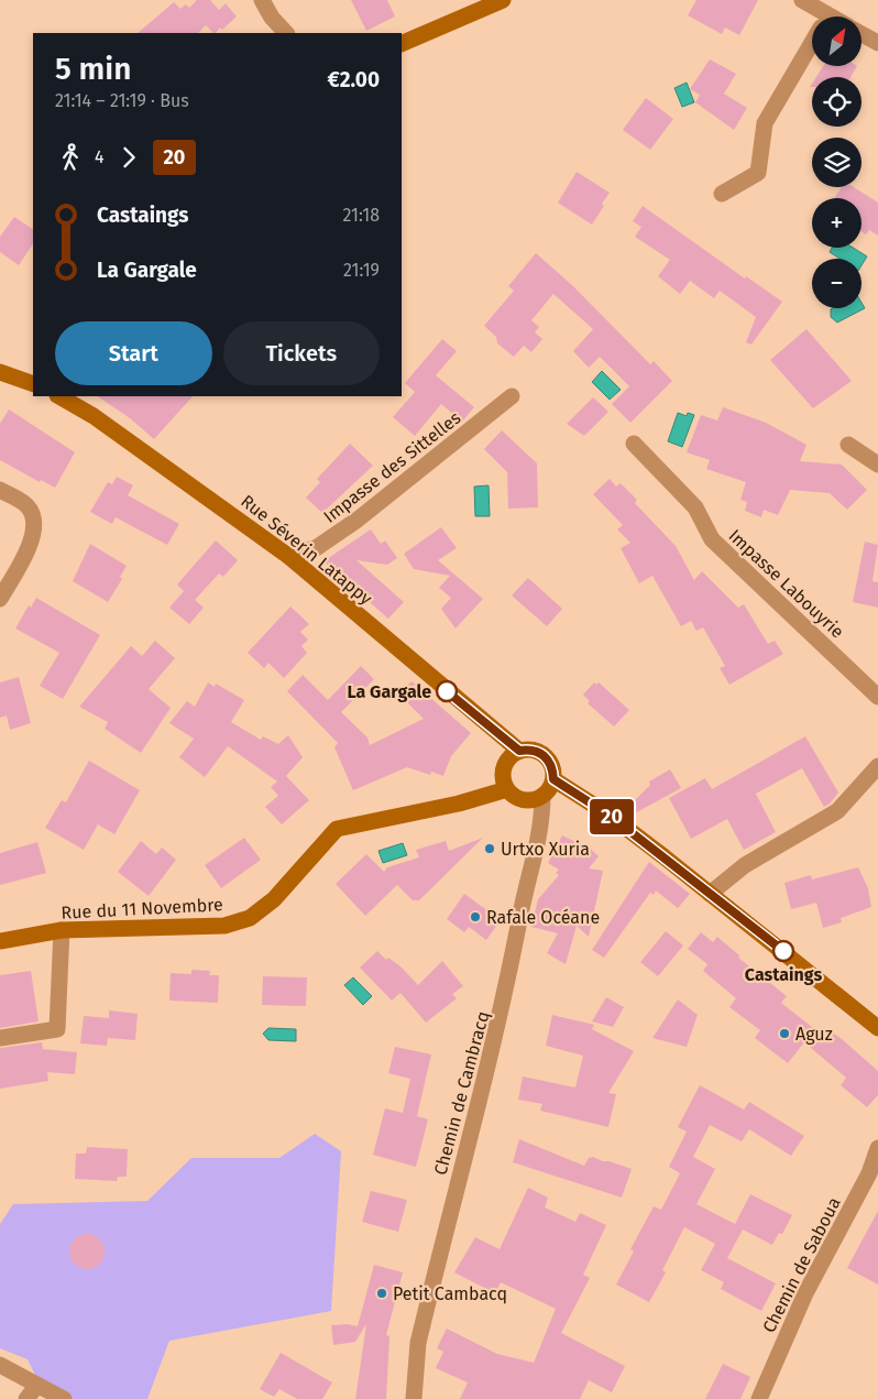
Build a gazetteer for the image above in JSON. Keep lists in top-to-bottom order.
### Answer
{
  "streets": {
    "street": [
      "Impasse des Sittelles",
      "Rue Séverin Latappy",
      "Impasse Labouyrie",
      "Rue du 11 Novembre",
      "Chemin de Cambracq",
      "Chemin de Saboua"
    ]
  },
  "crossings": [
    ["Impasse des Sittelles", "Rue Séverin Latappy"],
    ["Rue Séverin Latappy", "Rue du 11 Novembre"],
    ["Rue Séverin Latappy", "Chemin de Cambracq"],
    ["Rue du 11 Novembre", "Chemin de Cambracq"]
  ],
  "places": [
    "La Gargale",
    "Urtxo Xuria",
    "Rafale Océane",
    "Castaings",
    "Aguz",
    "Petit Cambacq"
  ],
  "lines": ["bus line 20"],
  "north": "top right",
  "page": {
    "on_map": "20",
    "map_buttons": ["+", "−"],
    "heading": ["5 min", "21:14 – 21:19 · Bus", "€2.00"],
    "legs": ["4", "20"],
    "list": [
      {
        "name": "Castaings",
        "value": "21:18"
      },
      {
        "name": "La Gargale",
        "value": "21:19"
      }
    ],
    "buttons": ["Start", "Tickets"]
  }
}
